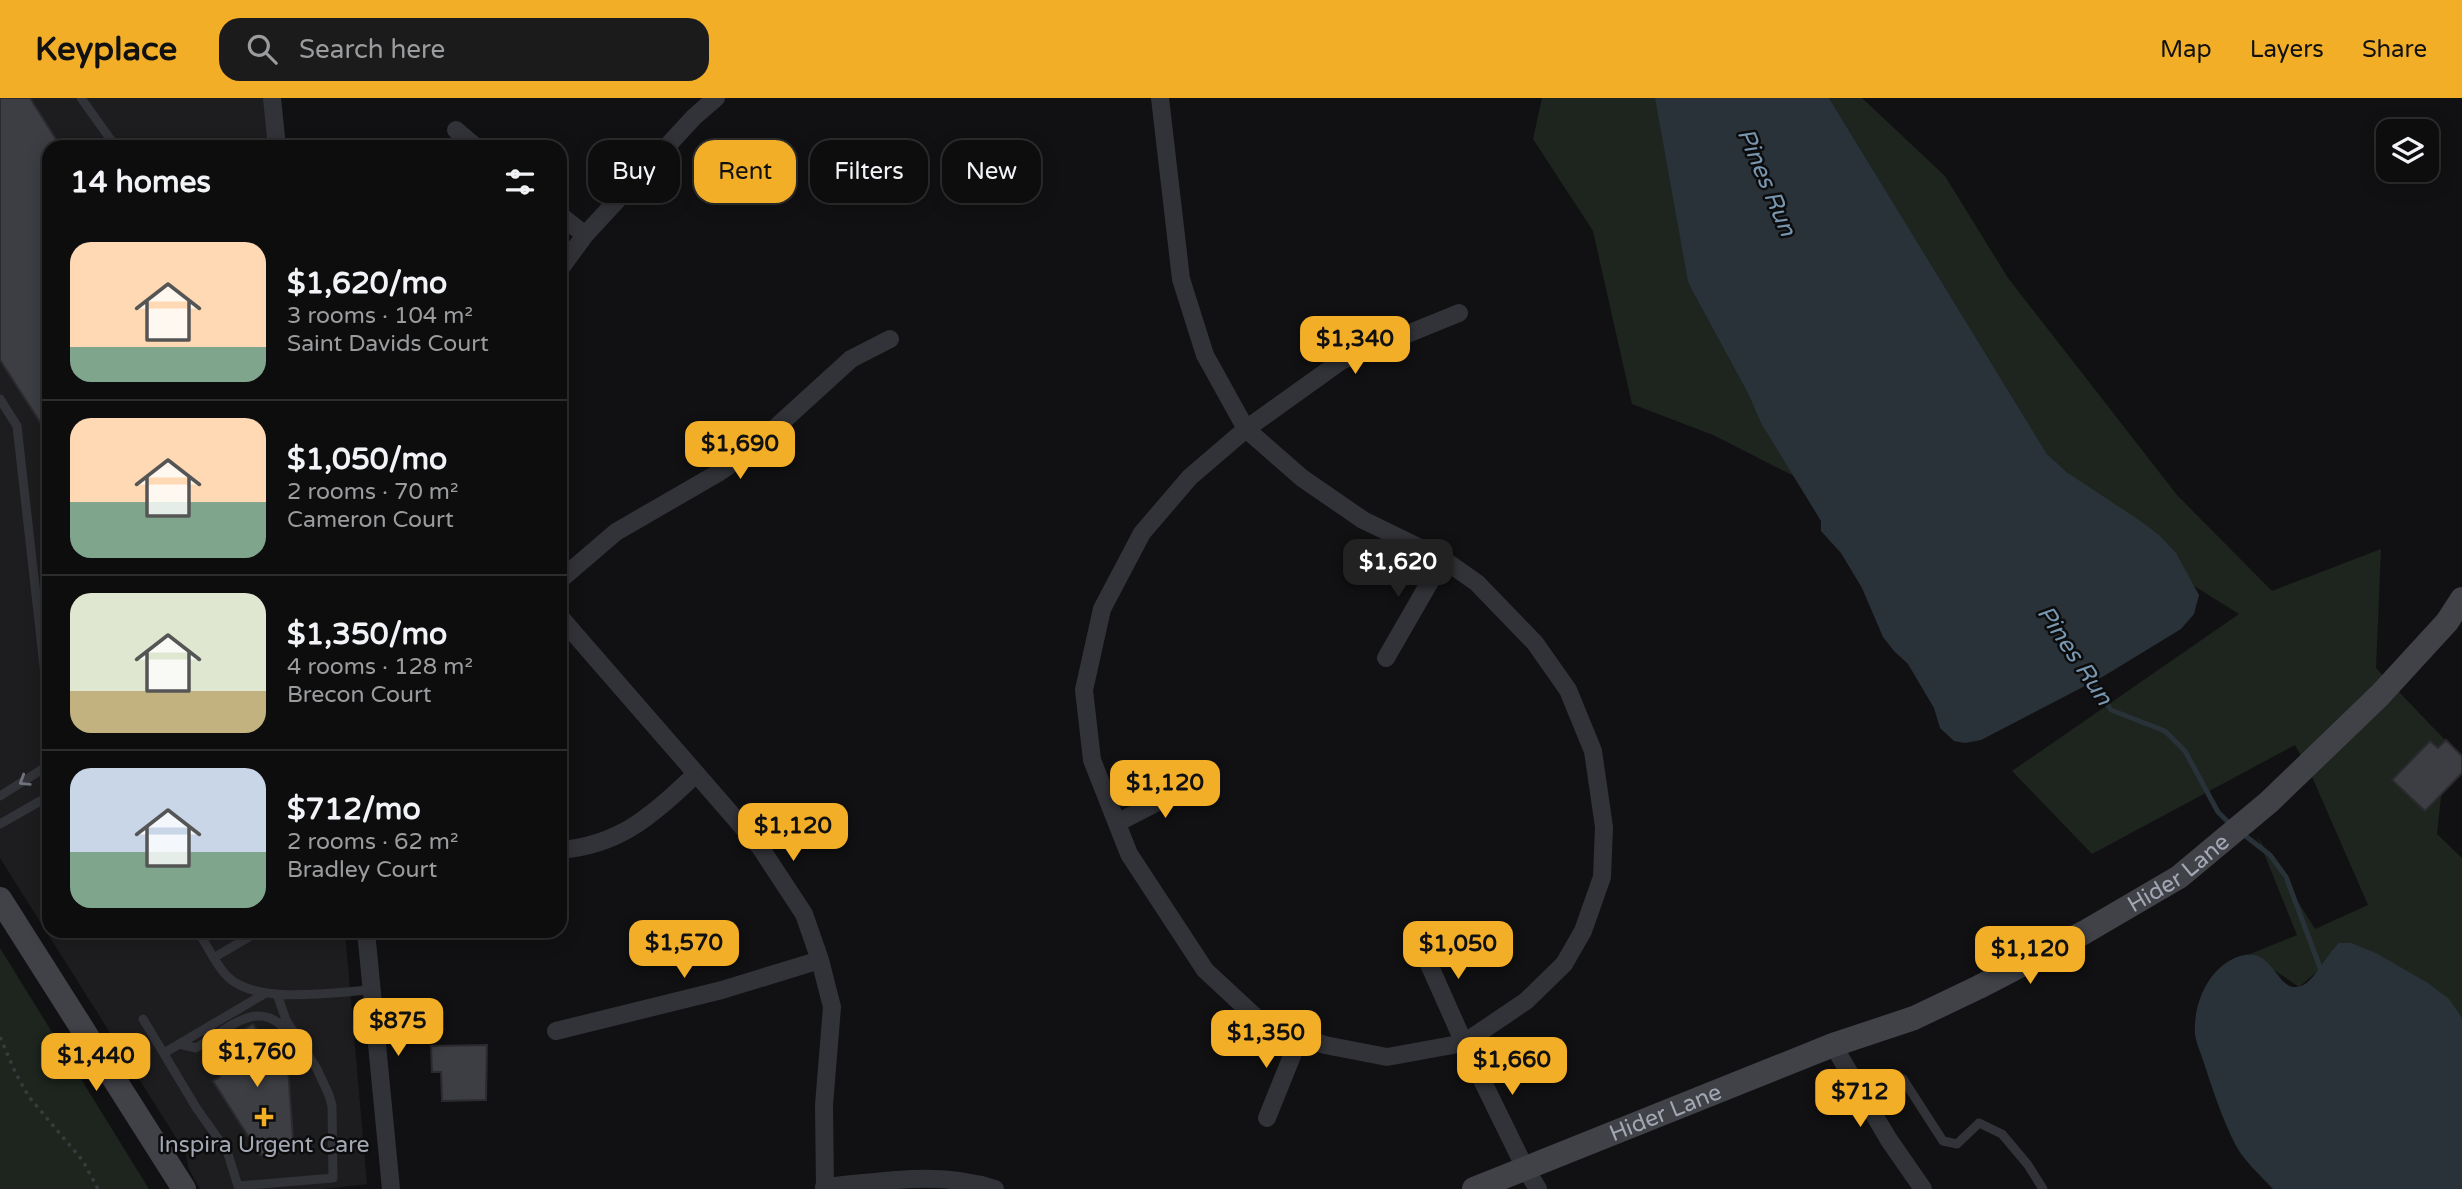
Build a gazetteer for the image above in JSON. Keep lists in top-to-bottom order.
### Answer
{
  "streets": {
    "street": ["Hider Lane"]
  },
  "water": ["Pines Run"],
  "places": {
    "health": ["Inspira Urgent Care"]
  },
  "page": {
    "header": "Keyplace",
    "search": "Search here",
    "nav": ["Map", "Layers", "Share"],
    "chip": [
      "Buy",
      "Rent",
      "Filters",
      "New"
    ],
    "heading": "14 homes",
    "list": [
      {
        "name": "$1,620/mo",
        "note": "3 rooms · 104 m² · Saint Davids Court"
      },
      {
        "name": "$1,050/mo",
        "note": "2 rooms · 70 m² · Cameron Court"
      },
      {
        "name": "$1,350/mo",
        "note": "4 rooms · 128 m² · Brecon Court"
      },
      {
        "name": "$712/mo",
        "note": "2 rooms · 62 m² · Bradley Court"
      }
    ],
    "price": [
      "$1,340",
      "$1,690",
      "$1,620",
      "$1,120",
      "$1,120",
      "$1,570",
      "$1,050",
      "$1,120",
      "$875",
      "$1,350",
      "$1,760",
      "$1,440",
      "$1,660",
      "$712"
    ]
  }
}
